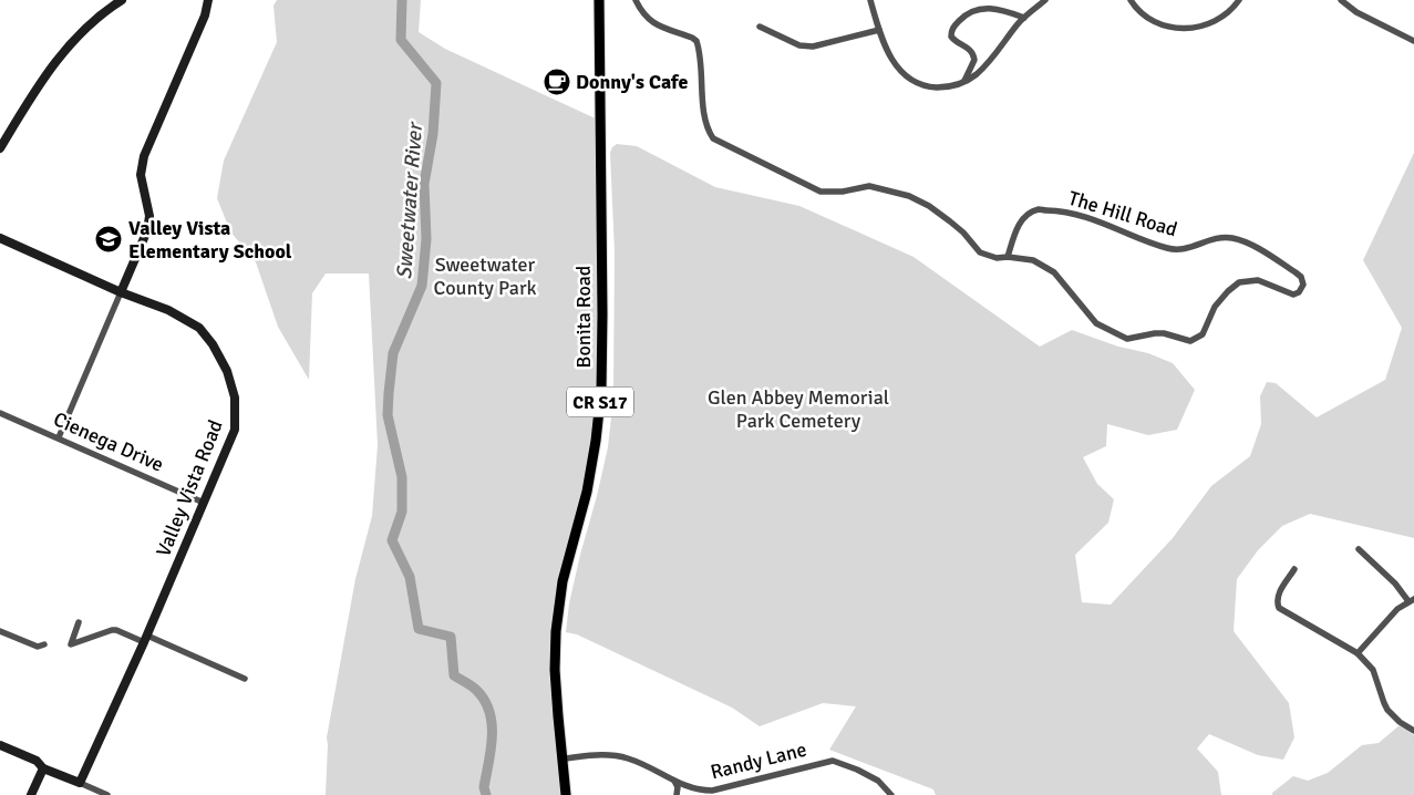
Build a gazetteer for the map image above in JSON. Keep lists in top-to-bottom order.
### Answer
{
  "streets": {
    "main road": ["Bonita Road", "CR S17"],
    "street": [
      "The Hill Road",
      "Cienega Drive",
      "Valley Vista Road",
      "Randy Lane"
    ]
  },
  "crossings": [
    ["Bonita Road", "Randy Lane"],
    ["Cienega Drive", "Valley Vista Road"]
  ],
  "water": ["Sweetwater River"],
  "parks": ["Sweetwater County Park", "Glen Abbey Memorial Park Cemetery"],
  "places": {
    "cafe": ["Donny's Cafe"],
    "school or university": ["Valley Vista Elementary School"]
  }
}
